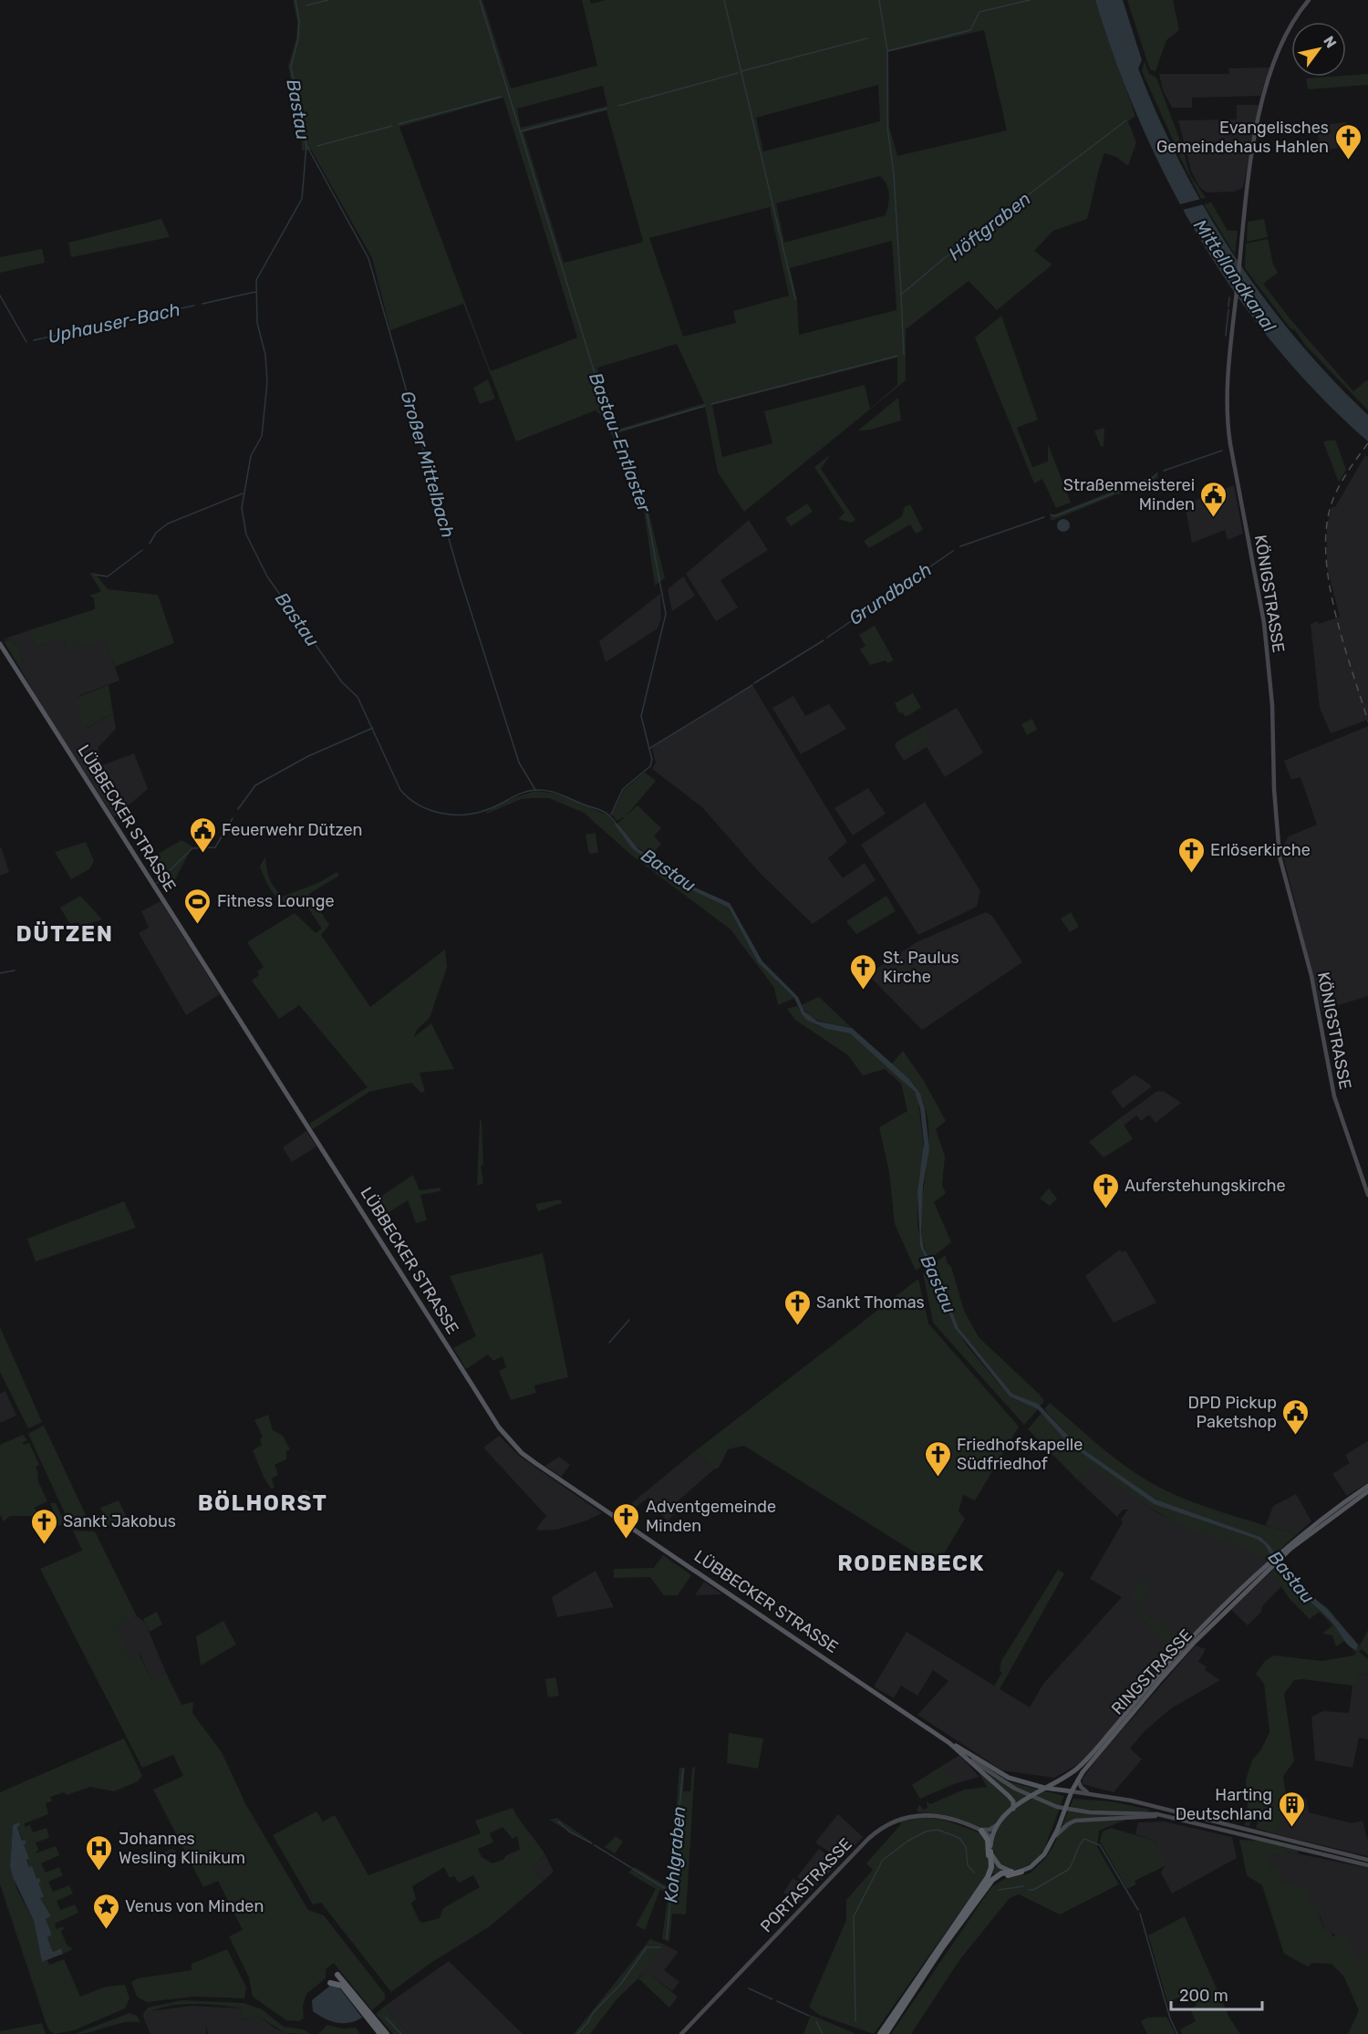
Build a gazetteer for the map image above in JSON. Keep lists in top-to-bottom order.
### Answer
{
  "streets": {
    "main road": [
      "KÖNIGSTRASSE",
      "LÜBBECKER STRASSE",
      "RINGSTRASSE",
      "PORTASTRASSE"
    ]
  },
  "crossings": [
    ["LÜBBECKER STRASSE", "RINGSTRASSE"],
    ["RINGSTRASSE", "PORTASTRASSE"]
  ],
  "districts": ["DÜTZEN", "BÖLHORST", "RODENBECK"],
  "water": [
    "Bastau",
    "Höftgraben",
    "Mittellandkanal",
    "Uphauser-Bach",
    "Bastau-Entlaster",
    "Großer Mittelbach",
    "Grundbach",
    "Kohlgraben"
  ],
  "places": {
    "church": [
      "Evangelisches Gemeindehaus Hahlen",
      "Erlöserkirche",
      "St. Paulus Kirche",
      "Auferstehungskirche",
      "Sankt Thomas",
      "Friedhofskapelle Südfriedhof",
      "Adventgemeinde Minden",
      "Sankt Jakobus"
    ],
    "public building": ["Straßenmeisterei Minden", "Feuerwehr Dützen", "DPD Pickup Paketshop"],
    "sports": ["Fitness Lounge"],
    "building": ["Harting Deutschland"],
    "hospital": ["Johannes Wesling Klinikum"],
    "place": ["Venus von Minden"]
  },
  "scale_bar": "200 m",
  "north": "top right"
}
